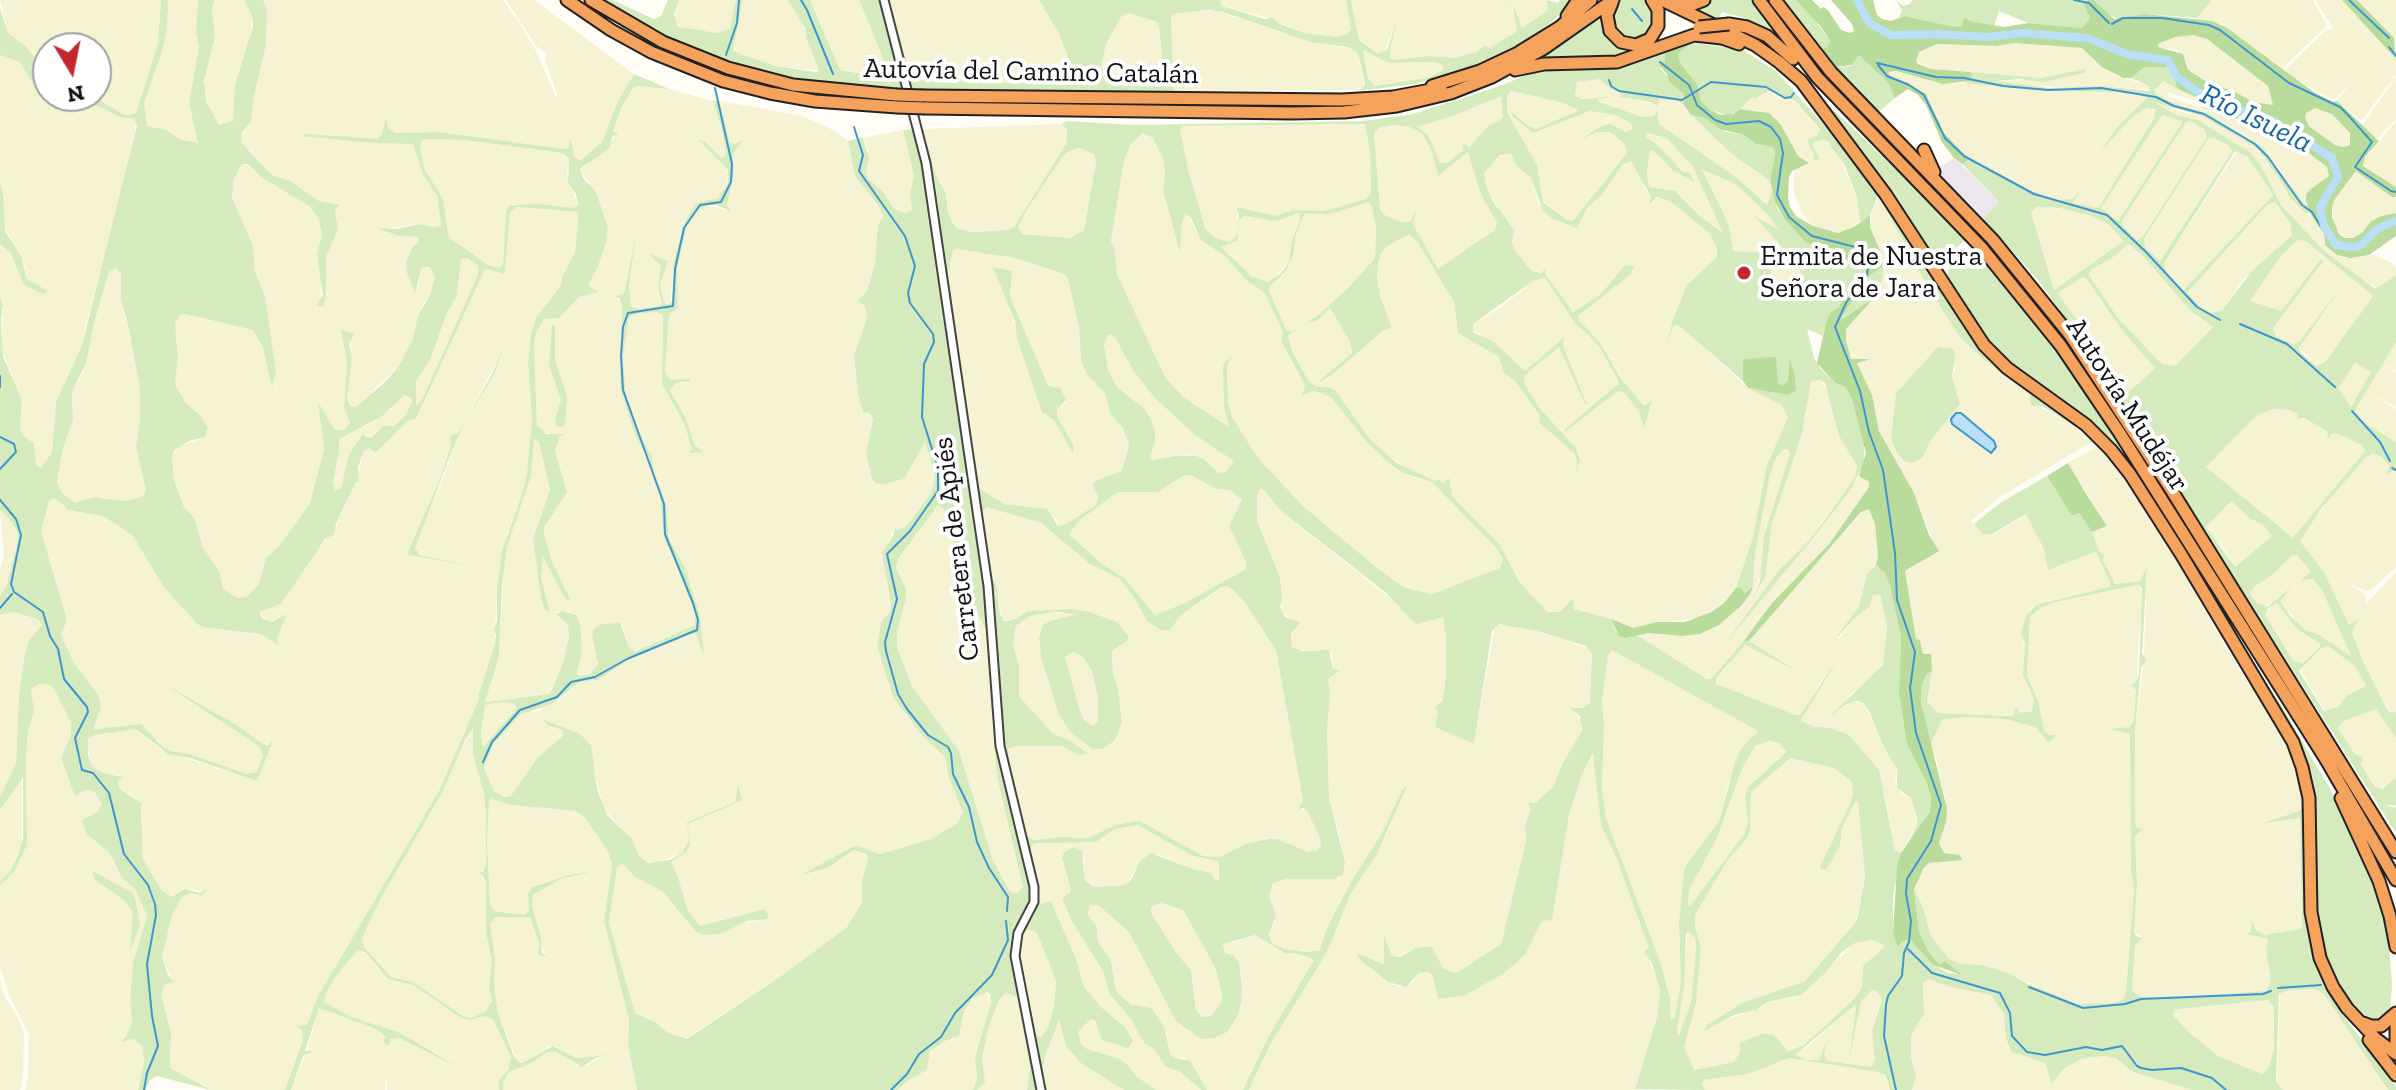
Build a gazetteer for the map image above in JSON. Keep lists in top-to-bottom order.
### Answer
{
  "streets": {
    "highway": ["Autovía del Camino Catalán", "Autovía Mudéjar"],
    "street": ["Carretera de Apiés"]
  },
  "water": ["Río Isuela"],
  "places": ["Ermita de Nuestra Señora de Jara"],
  "north": "bottom"
}
